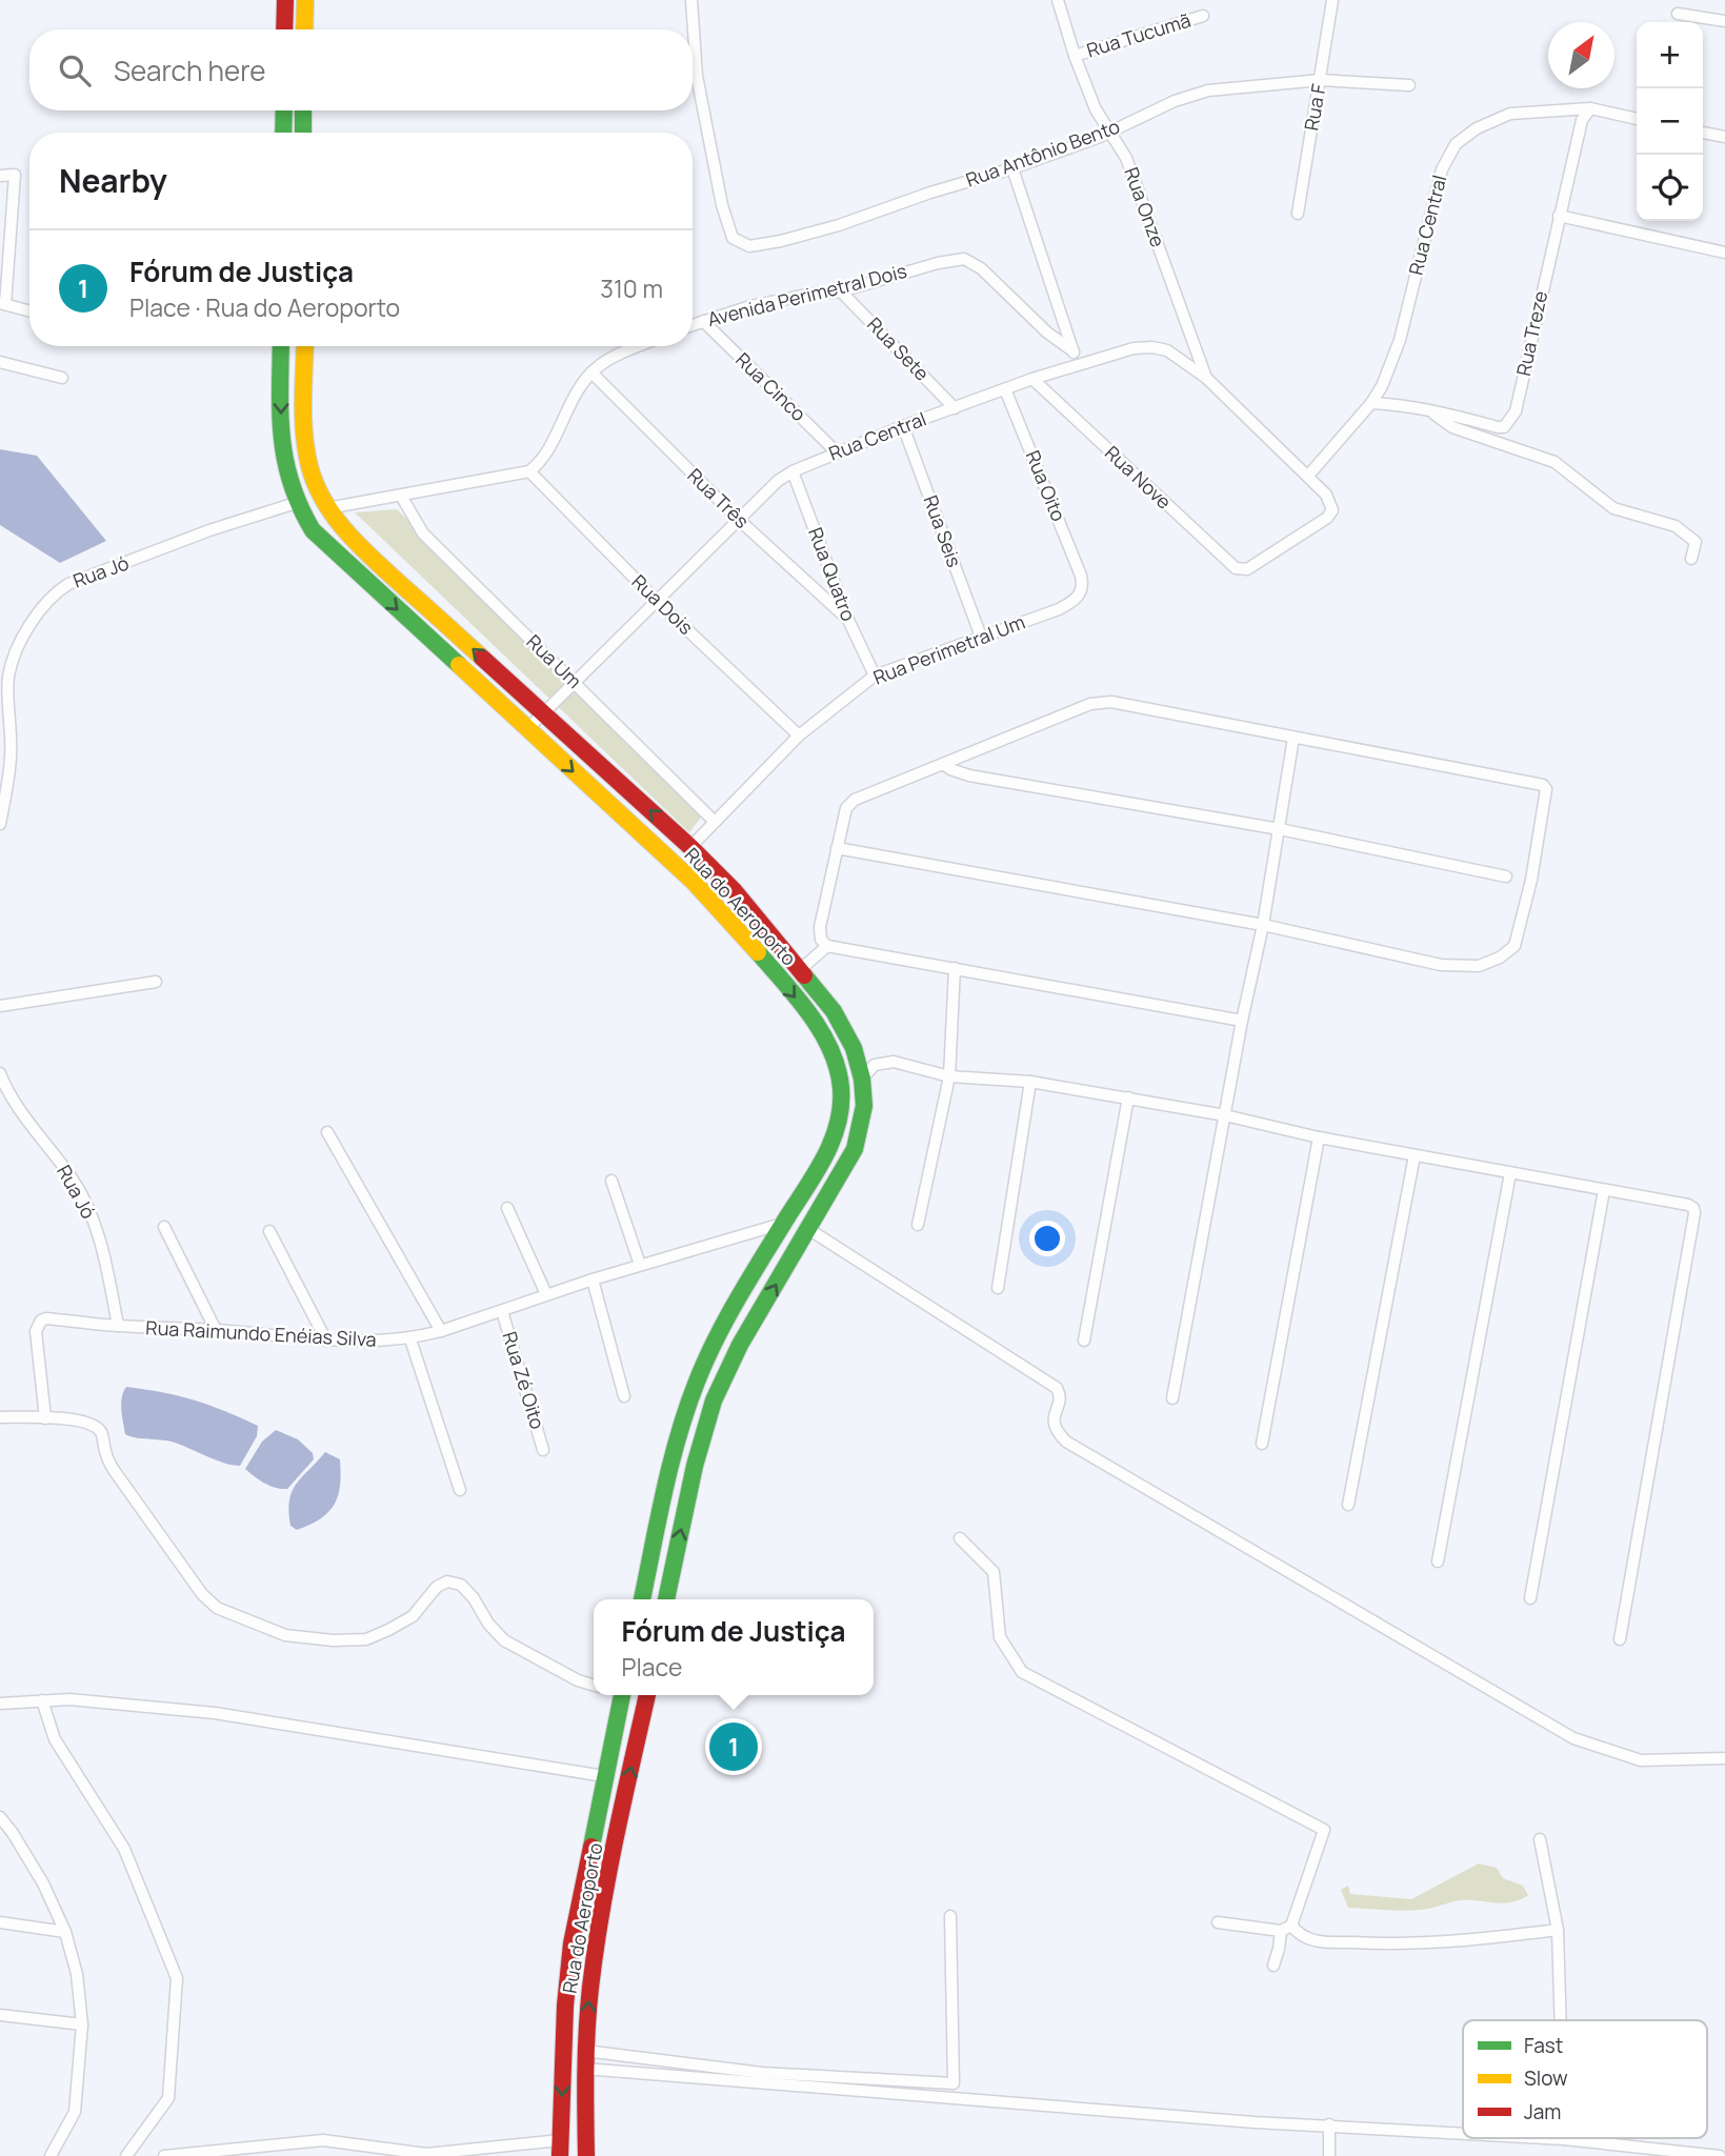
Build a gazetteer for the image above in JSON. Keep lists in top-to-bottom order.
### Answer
{
  "streets": {
    "main road": ["Rua do Aeroporto"],
    "street": [
      "Rua Tucumã",
      "Rua F",
      "Rua Antônio Bento",
      "Rua Onze",
      "Rua Central",
      "Avenida Perimetral Dois",
      "Rua Treze",
      "Rua Sete",
      "Rua Cinco",
      "Rua Nove",
      "Rua Oito",
      "Rua Três",
      "Rua Seis",
      "Rua Jó",
      "Rua Quatro",
      "Rua Dois",
      "Rua Perimetral Um",
      "Rua Um",
      "Rua Raimundo Enéias Silva",
      "Rua Zé Oito"
    ]
  },
  "crossings": [
    ["Rua Tucumã", "Rua Onze"],
    ["Rua F", "Rua Antônio Bento"],
    ["Rua Antônio Bento", "Rua Onze"],
    ["Rua Onze", "Rua Central"],
    ["Rua Central", "Rua Treze"],
    ["Rua Central", "Rua Sete"],
    ["Rua Central", "Rua Cinco"],
    ["Rua Central", "Rua Nove"],
    ["Rua Central", "Rua Oito"],
    ["Rua Central", "Rua Três"],
    ["Rua Central", "Rua Seis"],
    ["Rua Central", "Rua Quatro"],
    ["Rua Central", "Rua Dois"],
    ["Rua Central", "Rua Um"],
    ["Rua Central", "Rua do Aeroporto"],
    ["Avenida Perimetral Dois", "Rua Sete"],
    ["Avenida Perimetral Dois", "Rua Cinco"],
    ["Rua Oito", "Rua Perimetral Um"],
    ["Rua Três", "Rua Quatro"],
    ["Rua Seis", "Rua Perimetral Um"],
    ["Rua Jó", "Rua do Aeroporto"],
    ["Rua Jó", "Rua Raimundo Enéias Silva"],
    ["Rua Quatro", "Rua Perimetral Um"],
    ["Rua Dois", "Rua Perimetral Um"],
    ["Rua Perimetral Um", "Rua Um"],
    ["Rua Perimetral Um", "Rua do Aeroporto"],
    ["Rua do Aeroporto", "Rua Raimundo Enéias Silva"],
    ["Rua Raimundo Enéias Silva", "Rua Zé Oito"]
  ],
  "legend": ["Fast", "Slow", "Jam"],
  "north": "top right",
  "page": {
    "map_buttons": ["+", "−"],
    "search": "Search here",
    "heading": "Nearby",
    "list": [
      {
        "mark": "1",
        "name": "Fórum de Justiça",
        "note": "Place · Rua do Aeroporto",
        "value": "310 m"
      }
    ],
    "popup": ["Fórum de Justiça", "Place"],
    "pins": "1"
  }
}
